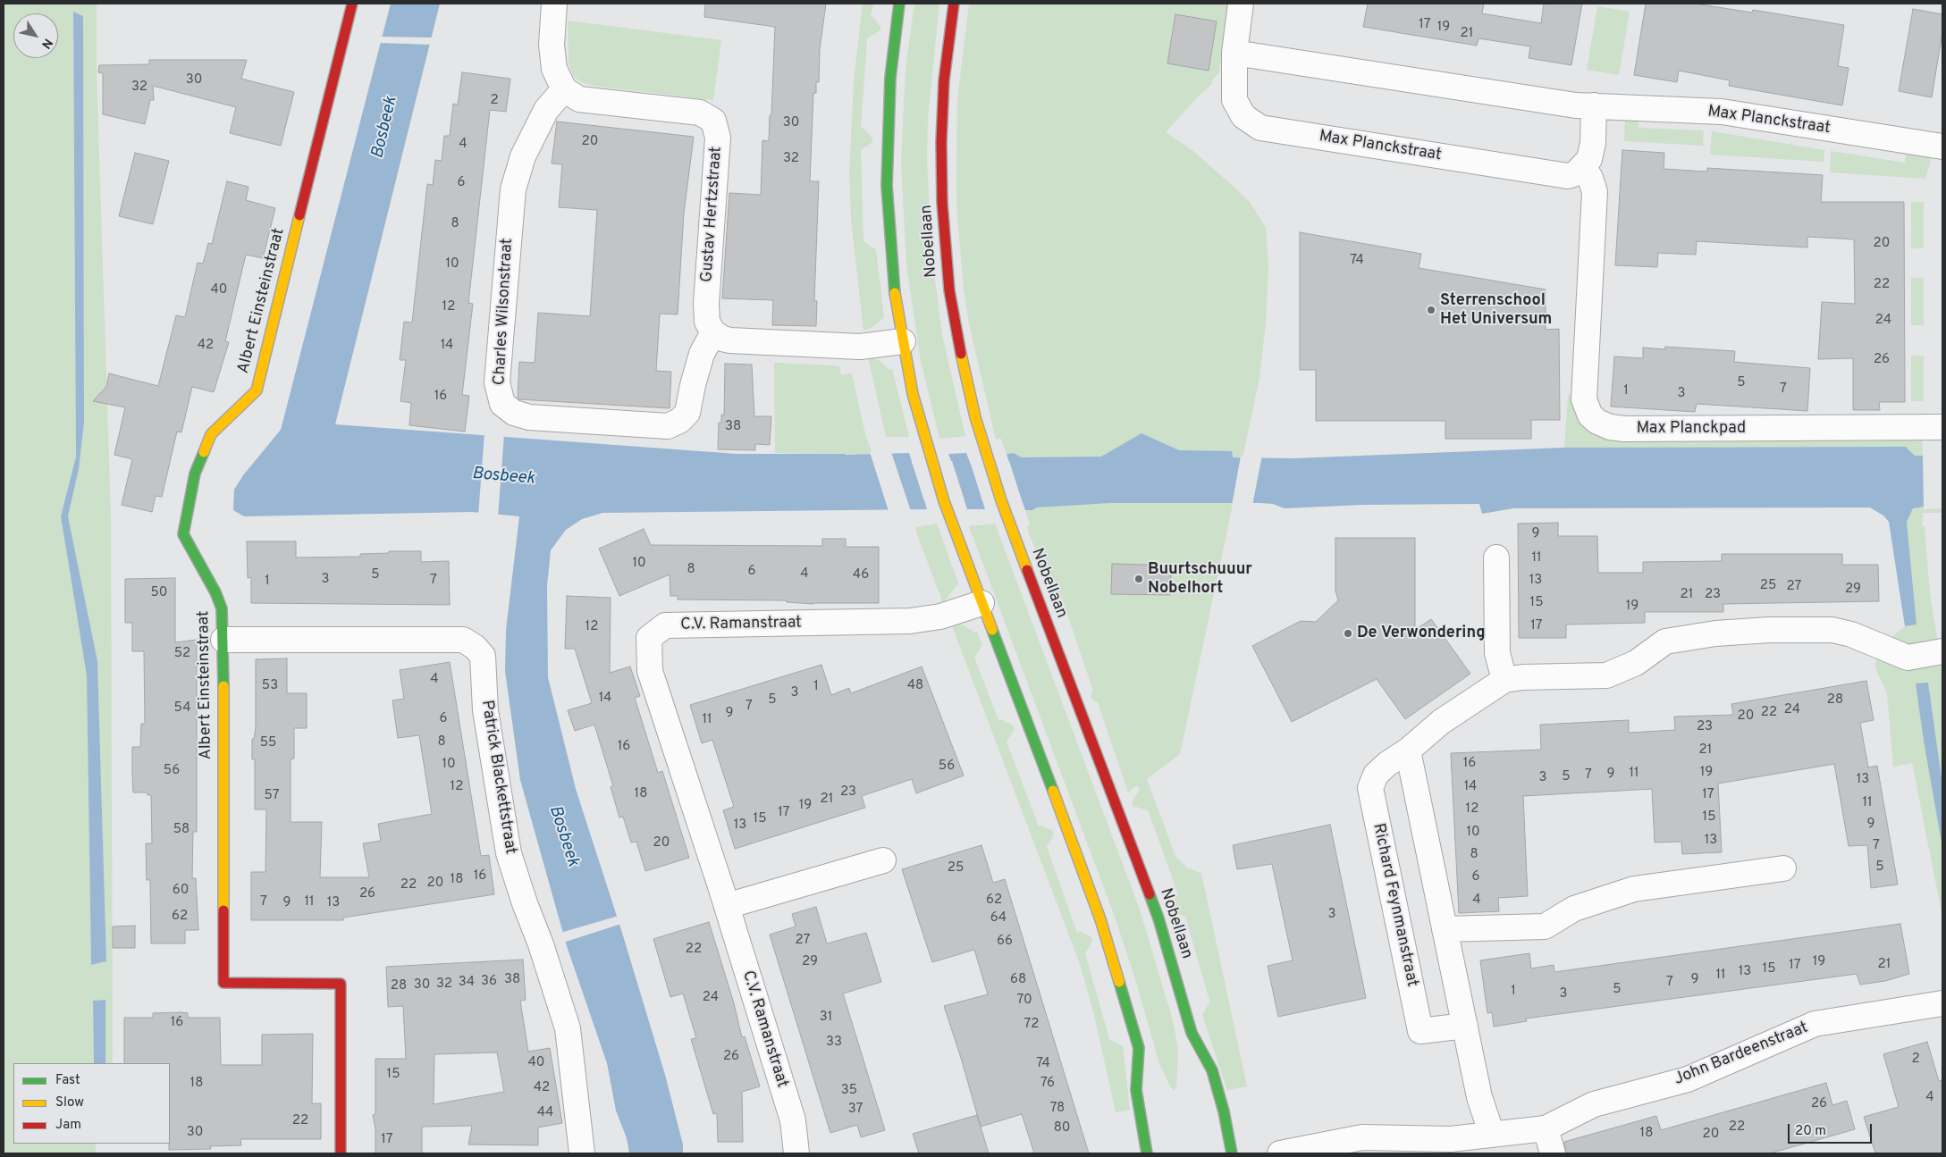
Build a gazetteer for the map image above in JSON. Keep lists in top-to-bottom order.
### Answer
{
  "streets": {
    "street": [
      "Max Planckstraat",
      "Gustav Hertzstraat",
      "Nobellaan",
      "Albert Einsteinstraat",
      "Charles Wilsonstraat",
      "Max Planckpad",
      "C.V. Ramanstraat",
      "Patrick Blackettstraat",
      "Richard Feynmanstraat",
      "John Bardeenstraat"
    ]
  },
  "crossings": [
    ["Max Planckstraat", "Max Planckpad"],
    ["Gustav Hertzstraat", "Charles Wilsonstraat"],
    ["Albert Einsteinstraat", "Patrick Blackettstraat"]
  ],
  "water": ["Bosbeek"],
  "places": ["Sterrenschool Het Universum", "Buurtschuuur Nobelhort", "De Verwondering"],
  "house_numbers": [
    "17",
    "19",
    "21",
    "30",
    "32",
    "2",
    "30",
    "20",
    "4",
    "32",
    "6",
    "8",
    "20",
    "74",
    "10",
    "22",
    "40",
    "12",
    "24",
    "42",
    "14",
    "26",
    "5",
    "7",
    "1",
    "3",
    "16",
    "38",
    "9",
    "11",
    "10",
    "8",
    "6",
    "4",
    "5",
    "46",
    "3",
    "7",
    "13",
    "1",
    "25",
    "27",
    "29",
    "50",
    "21",
    "23",
    "15",
    "19",
    "17",
    "12",
    "52",
    "4",
    "53",
    "48",
    "1",
    "3",
    "14",
    "5",
    "28",
    "7",
    "54",
    "24",
    "22",
    "9",
    "20",
    "6",
    "11",
    "23",
    "8",
    "55",
    "16",
    "21",
    "16",
    "10",
    "56",
    "56",
    "19",
    "11",
    "9",
    "7",
    "5",
    "3",
    "13",
    "12",
    "14",
    "23",
    "18",
    "17",
    "57",
    "21",
    "11",
    "19",
    "12",
    "17",
    "15",
    "15",
    "9",
    "13",
    "58",
    "10",
    "13",
    "20",
    "7",
    "8",
    "5",
    "25",
    "16",
    "6",
    "18",
    "20",
    "22",
    "60",
    "26",
    "62",
    "4",
    "7",
    "11",
    "9",
    "13",
    "3",
    "62",
    "64",
    "27",
    "66",
    "22",
    "29",
    "19",
    "21",
    "17",
    "15",
    "13",
    "11",
    "38",
    "68",
    "9",
    "36",
    "34",
    "7",
    "32",
    "30",
    "28",
    "5",
    "1",
    "3",
    "24",
    "70",
    "31",
    "16",
    "72",
    "33",
    "26",
    "2",
    "40",
    "74",
    "15",
    "18",
    "76",
    "42",
    "35",
    "4",
    "26",
    "78",
    "37",
    "44",
    "22",
    "22",
    "80",
    "30",
    "18",
    "20",
    "17"
  ],
  "legend": ["Fast", "Slow", "Jam"],
  "scale_bar": "20 m",
  "north": "bottom right"
}
